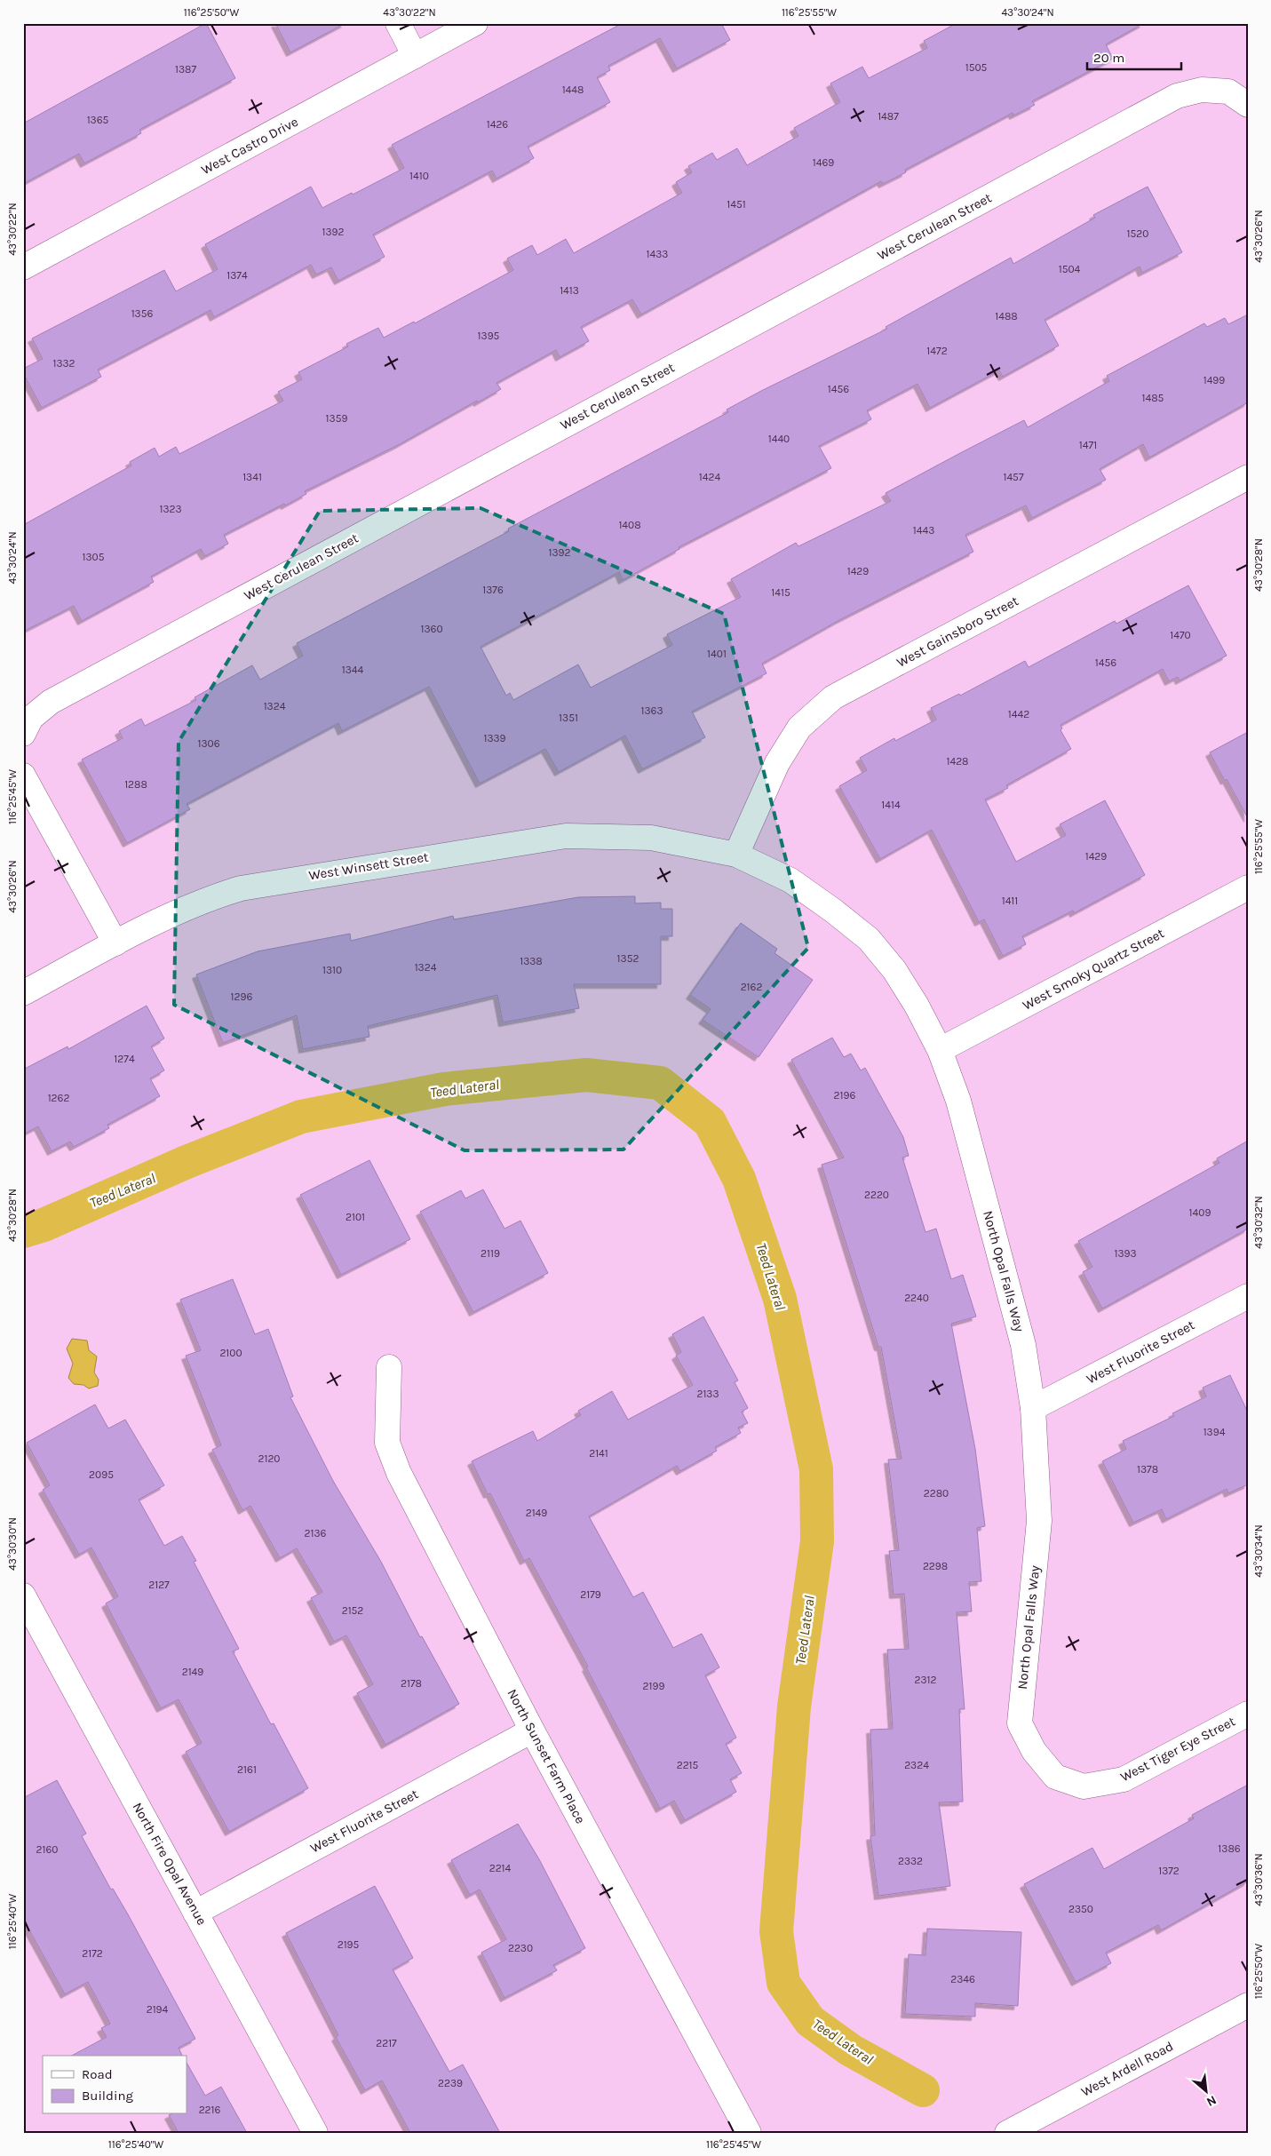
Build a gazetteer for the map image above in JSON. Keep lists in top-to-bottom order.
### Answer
{
  "streets": {
    "street": [
      "West Castro Drive",
      "West Cerulean Street",
      "West Gainsboro Street",
      "West Winsett Street",
      "West Smoky Quartz Street",
      "North Opal Falls Way",
      "West Fluorite Street",
      "West Tiger Eye Street",
      "North Sunset Farm Place",
      "North Fire Opal Avenue",
      "West Ardell Road"
    ]
  },
  "crossings": [
    ["West Gainsboro Street", "West Winsett Street"],
    ["West Gainsboro Street", "North Opal Falls Way"],
    ["West Winsett Street", "North Opal Falls Way"],
    ["West Smoky Quartz Street", "North Opal Falls Way"],
    ["North Opal Falls Way", "West Fluorite Street"],
    ["North Opal Falls Way", "West Tiger Eye Street"],
    ["West Fluorite Street", "North Sunset Farm Place"],
    ["West Fluorite Street", "North Fire Opal Avenue"]
  ],
  "water": ["Teed Lateral"],
  "house_numbers": [
    "1505",
    "1387",
    "1448",
    "1487",
    "1365",
    "1426",
    "1469",
    "1410",
    "1451",
    "1392",
    "1520",
    "1433",
    "1504",
    "1374",
    "1413",
    "1356",
    "1488",
    "1395",
    "1472",
    "1332",
    "1499",
    "1456",
    "1485",
    "1359",
    "1440",
    "1471",
    "1341",
    "1424",
    "1457",
    "1323",
    "1408",
    "1443",
    "1392",
    "1305",
    "1429",
    "1376",
    "1415",
    "1360",
    "1470",
    "1401",
    "1456",
    "1344",
    "1324",
    "1363",
    "1442",
    "1351",
    "1339",
    "1306",
    "1428",
    "1288",
    "1414",
    "1429",
    "1411",
    "1352",
    "1338",
    "1324",
    "1310",
    "2162",
    "1296",
    "1274",
    "2196",
    "1262",
    "2220",
    "1409",
    "2101",
    "2119",
    "1393",
    "2240",
    "2100",
    "2133",
    "1394",
    "2141",
    "2120",
    "1378",
    "2095",
    "2280",
    "2149",
    "2136",
    "2298",
    "2127",
    "2179",
    "2152",
    "2149",
    "2312",
    "2178",
    "2199",
    "2215",
    "2324",
    "2161",
    "1386",
    "2160",
    "2332",
    "2214",
    "1372",
    "2350",
    "2195",
    "2230",
    "2172",
    "2346",
    "2194",
    "2217",
    "2239",
    "2216"
  ],
  "legend": ["Road", "Building"],
  "scale_bar": "20 m",
  "north": "bottom right",
  "coordinates": [
    "116°25'50\"W",
    "43°30'22\"N",
    "116°25'55\"W",
    "43°30'24\"N",
    "43°30'26\"N",
    "43°30'28\"N",
    "116°25'45\"W",
    "43°30'32\"N",
    "43°30'30\"N",
    "43°30'34\"N",
    "43°30'36\"N",
    "116°25'40\"W"
  ]
}
